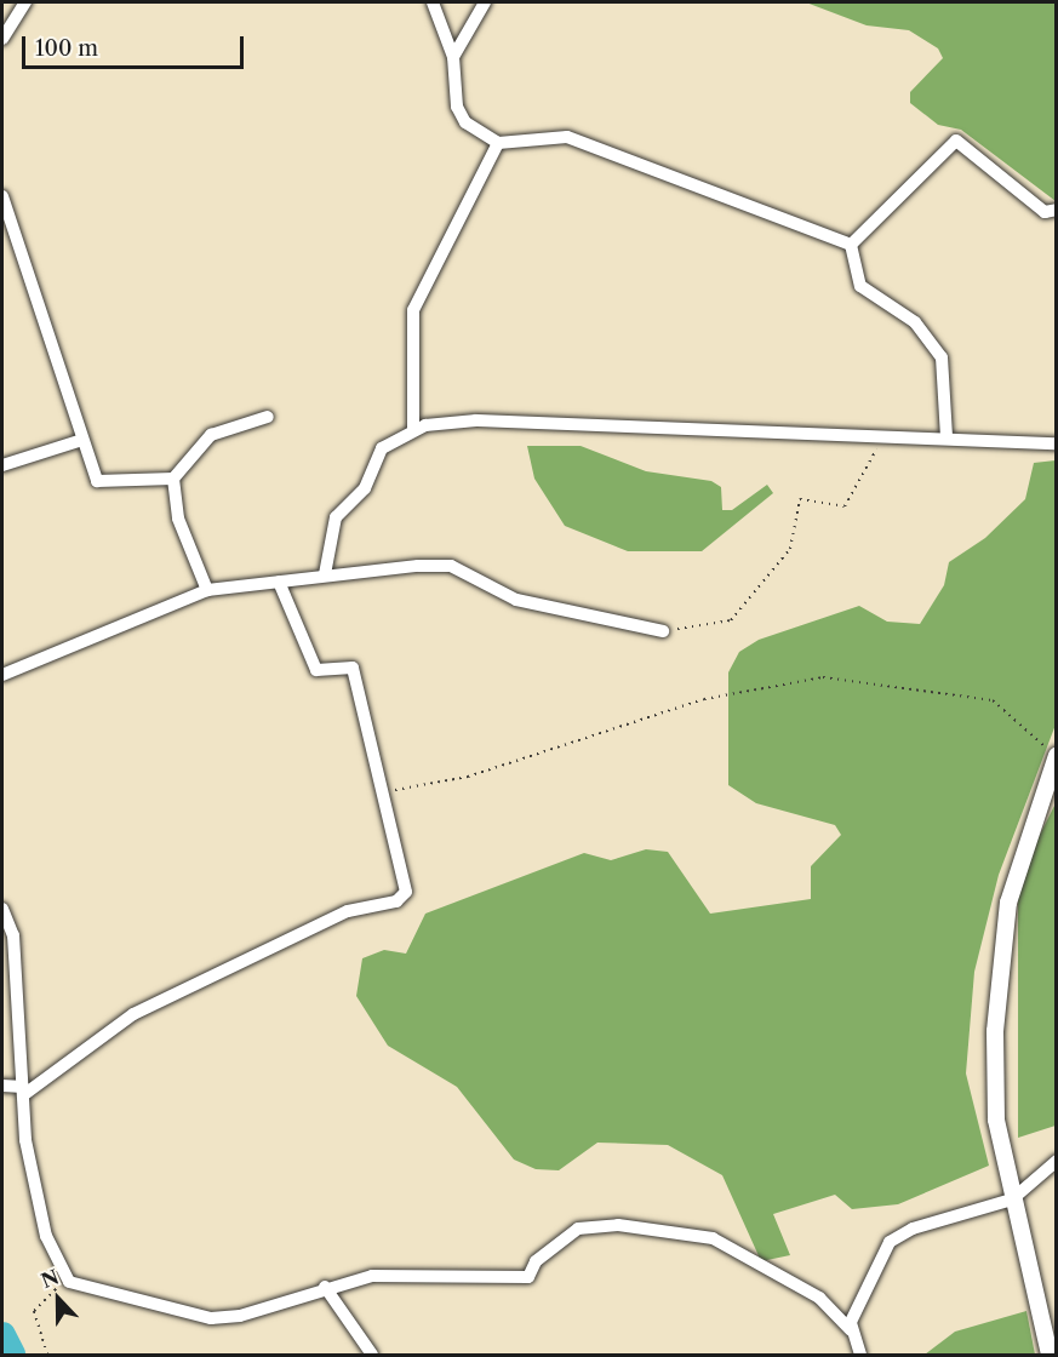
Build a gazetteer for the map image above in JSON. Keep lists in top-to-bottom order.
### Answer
{
  "scale_bar": "100 m",
  "north": "top"
}
